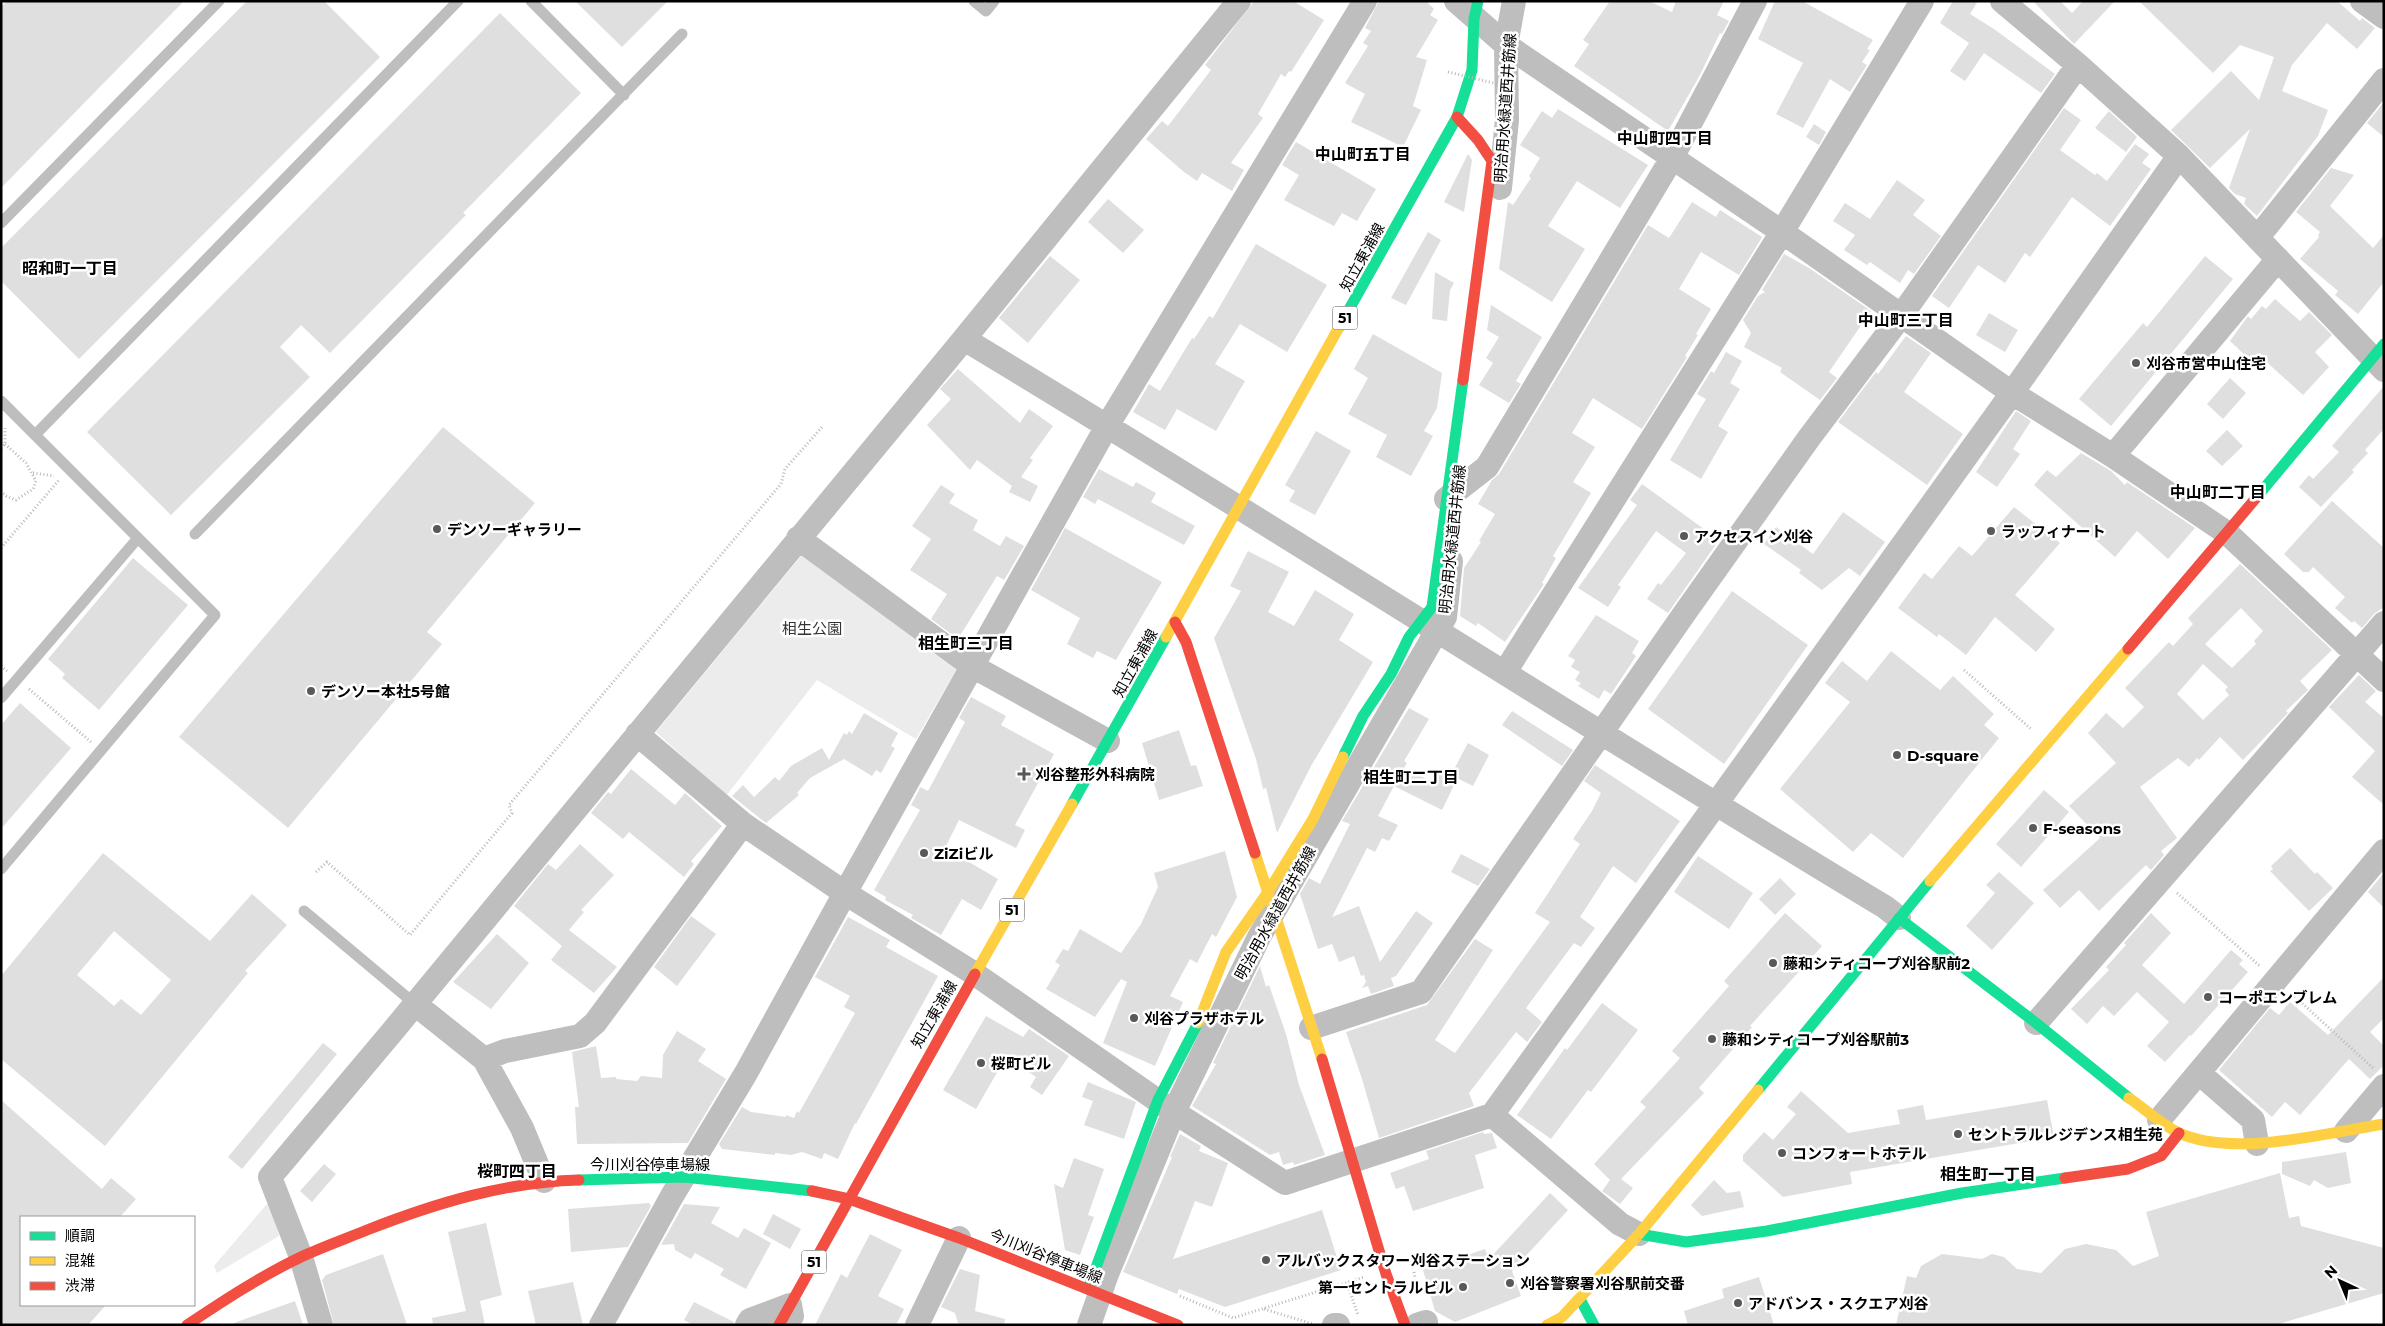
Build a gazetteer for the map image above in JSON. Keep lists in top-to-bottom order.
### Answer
{
  "streets": {
    "street": [
      "明治用水緑道西井筋線",
      "知立東浦線",
      "51",
      "今川刈谷停車場線"
    ]
  },
  "crossings": [
    ["明治用水緑道西井筋線", "今川刈谷停車場線"],
    ["知立東浦線", "今川刈谷停車場線"]
  ],
  "districts": [
    "中山町四丁目",
    "中山町五丁目",
    "昭和町一丁目",
    "中山町三丁目",
    "中山町二丁目",
    "相生町三丁目",
    "相生町二丁目",
    "桜町四丁目",
    "相生町一丁目"
  ],
  "parks": ["相生公園"],
  "places": {
    "other": [
      "刈谷市営中山住宅",
      "デンソーギャラリー",
      "ラッフィナート",
      "アクセスイン刈谷",
      "デンソー本社5号館",
      "D-square",
      "F-seasons",
      "ZiZiビル",
      "藤和シティコープ刈谷駅前2",
      "コーポエンブレム",
      "刈谷プラザホテル",
      "藤和シティコープ刈谷駅前3",
      "桜町ビル",
      "セントラルレジデンス相生苑",
      "コンフォートホテル",
      "アルバックスタワー刈谷ステーション",
      "刈谷警察署刈谷駅前交番",
      "第一セントラルビル",
      "アドバンス・スクエア刈谷"
    ],
    "health": ["刈谷整形外科病院"]
  },
  "legend": ["順調", "混雑", "渋滞"],
  "north": "top left"
}
